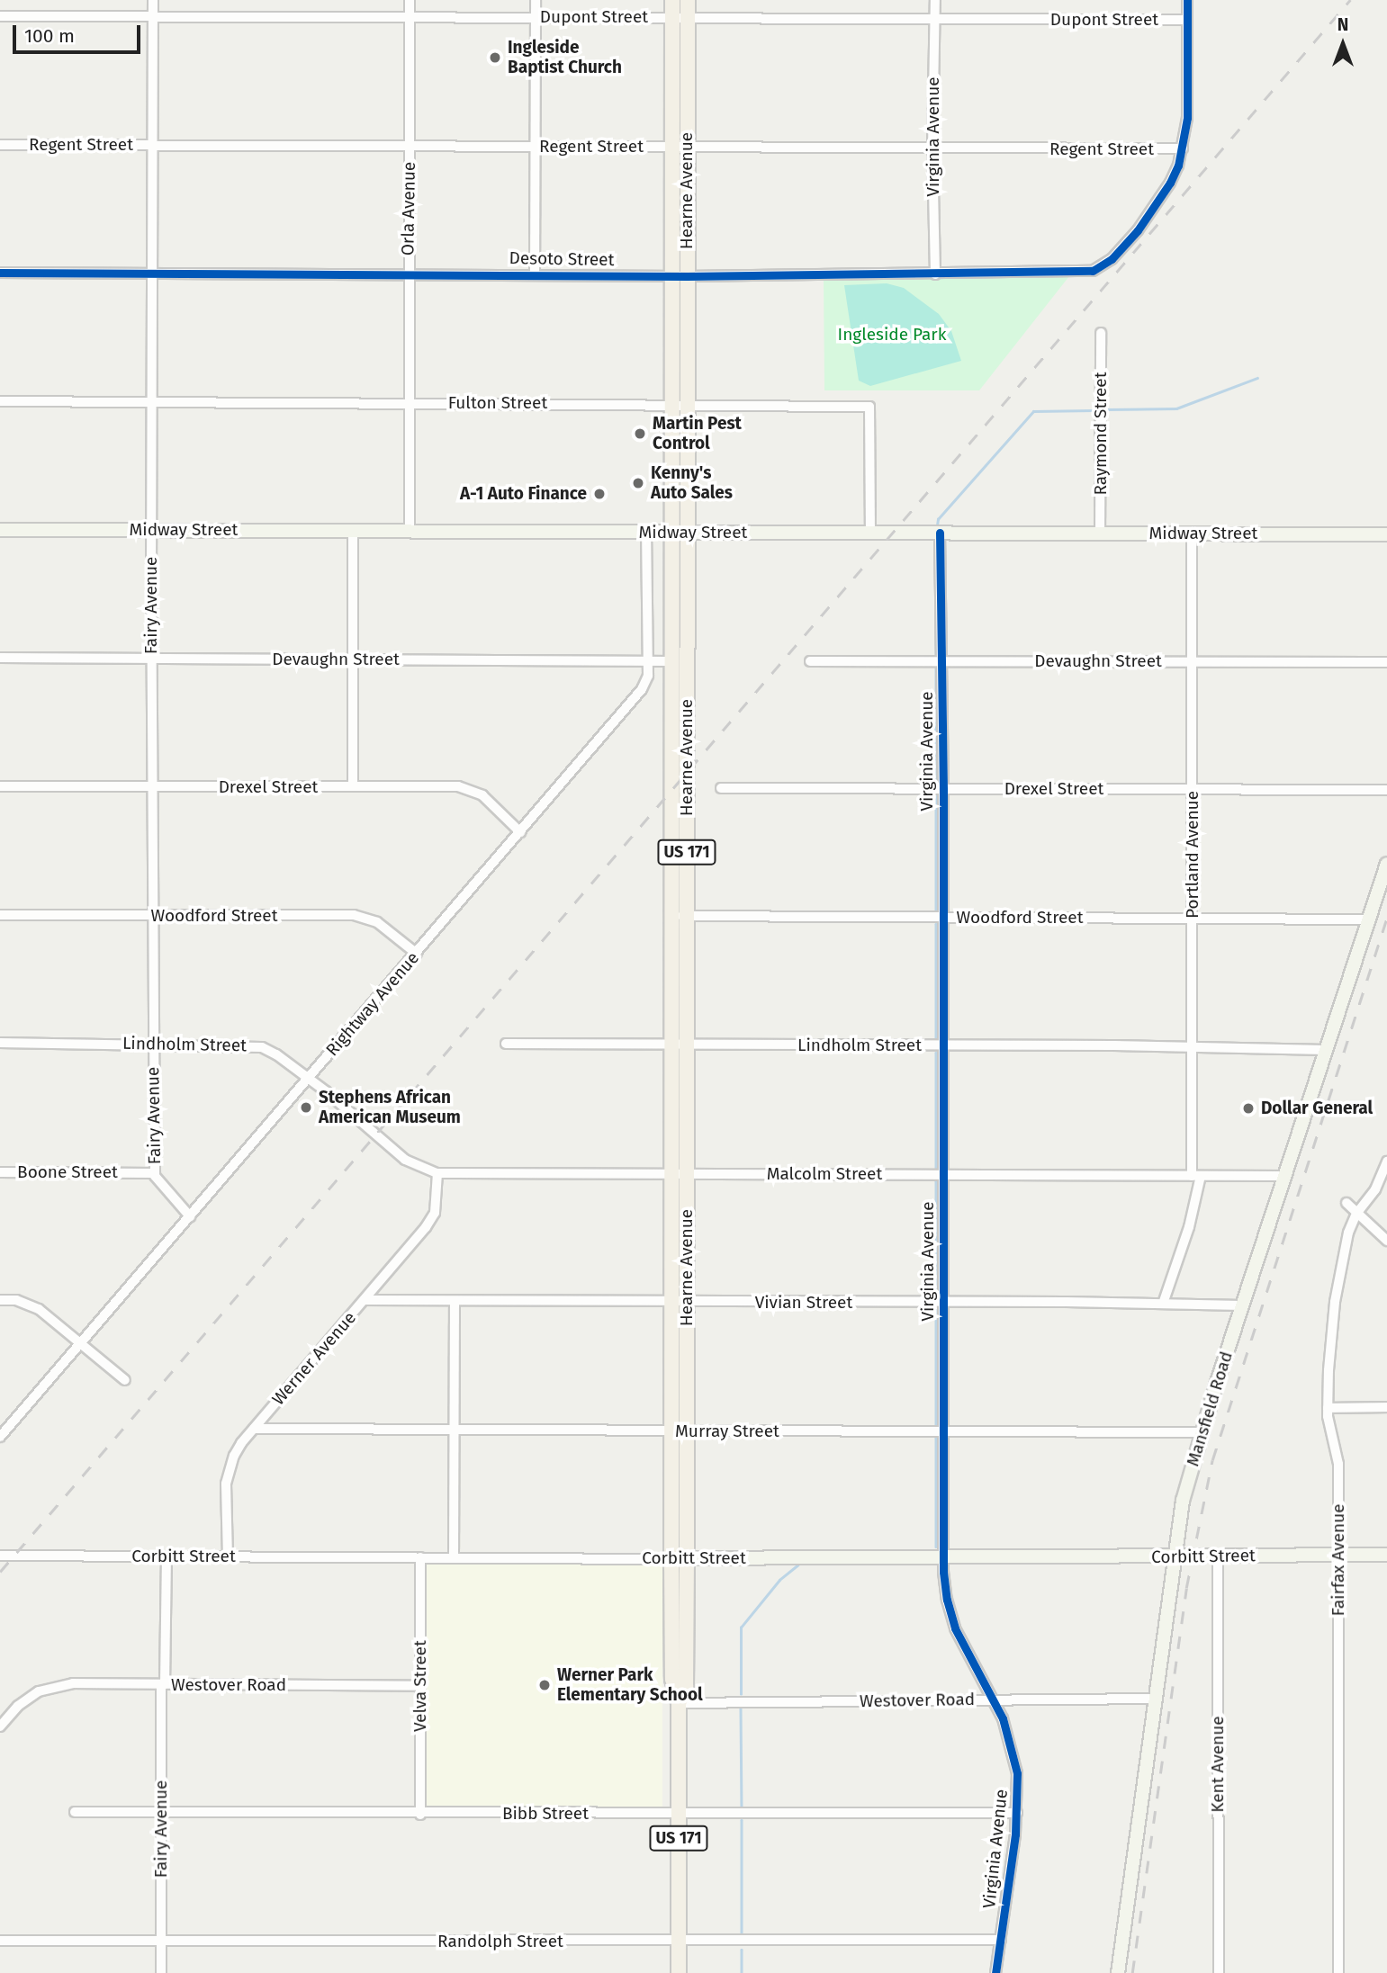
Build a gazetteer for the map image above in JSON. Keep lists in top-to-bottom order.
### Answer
{
  "streets": {
    "main road": ["Hearne Avenue", "US 171"],
    "street": [
      "Dupont Street",
      "Virginia Avenue",
      "Regent Street",
      "Orla Avenue",
      "Desoto Street",
      "Fulton Street",
      "Raymond Street",
      "Midway Street",
      "Fairy Avenue",
      "Devaughn Street",
      "Drexel Street",
      "Portland Avenue",
      "Woodford Street",
      "Rightway Avenue",
      "Lindholm Street",
      "Boone Street",
      "Malcolm Street",
      "Vivian Street",
      "Werner Avenue",
      "Mansfield Road",
      "Murray Street",
      "Corbitt Street",
      "Fairfax Avenue",
      "Westover Road",
      "Velva Street",
      "Kent Avenue",
      "Bibb Street",
      "Randolph Street"
    ]
  },
  "crossings": [
    ["Dupont Street", "Virginia Avenue"],
    ["Dupont Street", "Hearne Avenue"],
    ["Dupont Street", "Orla Avenue"],
    ["Dupont Street", "Fairy Avenue"],
    ["Virginia Avenue", "Regent Street"],
    ["Virginia Avenue", "Desoto Street"],
    ["Virginia Avenue", "Midway Street"],
    ["Virginia Avenue", "Devaughn Street"],
    ["Virginia Avenue", "Drexel Street"],
    ["Virginia Avenue", "Woodford Street"],
    ["Virginia Avenue", "Lindholm Street"],
    ["Virginia Avenue", "Malcolm Street"],
    ["Virginia Avenue", "Vivian Street"],
    ["Virginia Avenue", "Murray Street"],
    ["Virginia Avenue", "Corbitt Street"],
    ["Virginia Avenue", "Westover Road"],
    ["Virginia Avenue", "Bibb Street"],
    ["Virginia Avenue", "Randolph Street"],
    ["Regent Street", "Hearne Avenue"],
    ["Regent Street", "Orla Avenue"],
    ["Regent Street", "Desoto Street"],
    ["Regent Street", "Fairy Avenue"],
    ["Hearne Avenue", "Desoto Street"],
    ["Hearne Avenue", "Fulton Street"],
    ["Hearne Avenue", "Midway Street"],
    ["Hearne Avenue", "Devaughn Street"],
    ["Hearne Avenue", "Woodford Street"],
    ["Hearne Avenue", "Lindholm Street"],
    ["Hearne Avenue", "Malcolm Street"],
    ["Hearne Avenue", "Vivian Street"],
    ["Hearne Avenue", "Murray Street"],
    ["Hearne Avenue", "Corbitt Street"],
    ["Hearne Avenue", "Westover Road"],
    ["Hearne Avenue", "Bibb Street"],
    ["Hearne Avenue", "Randolph Street"],
    ["Orla Avenue", "Desoto Street"],
    ["Orla Avenue", "Fulton Street"],
    ["Orla Avenue", "Midway Street"],
    ["Desoto Street", "Fairy Avenue"],
    ["Fulton Street", "Midway Street"],
    ["Fulton Street", "Fairy Avenue"],
    ["Raymond Street", "Midway Street"],
    ["Midway Street", "Fairy Avenue"],
    ["Midway Street", "Portland Avenue"],
    ["Midway Street", "Rightway Avenue"],
    ["Fairy Avenue", "Devaughn Street"],
    ["Fairy Avenue", "Drexel Street"],
    ["Fairy Avenue", "Woodford Street"],
    ["Fairy Avenue", "Lindholm Street"],
    ["Fairy Avenue", "Boone Street"],
    ["Fairy Avenue", "Corbitt Street"],
    ["Fairy Avenue", "Westover Road"],
    ["Fairy Avenue", "Bibb Street"],
    ["Fairy Avenue", "Randolph Street"],
    ["Devaughn Street", "Portland Avenue"],
    ["Devaughn Street", "Rightway Avenue"],
    ["Drexel Street", "Portland Avenue"],
    ["Drexel Street", "Rightway Avenue"],
    ["Portland Avenue", "Woodford Street"],
    ["Portland Avenue", "Lindholm Street"],
    ["Portland Avenue", "Malcolm Street"],
    ["Portland Avenue", "Vivian Street"],
    ["Woodford Street", "Rightway Avenue"],
    ["Woodford Street", "Mansfield Road"],
    ["Rightway Avenue", "Lindholm Street"],
    ["Lindholm Street", "Malcolm Street"],
    ["Lindholm Street", "Mansfield Road"],
    ["Malcolm Street", "Werner Avenue"],
    ["Malcolm Street", "Mansfield Road"],
    ["Vivian Street", "Werner Avenue"],
    ["Vivian Street", "Mansfield Road"],
    ["Werner Avenue", "Murray Street"],
    ["Werner Avenue", "Corbitt Street"],
    ["Mansfield Road", "Murray Street"],
    ["Mansfield Road", "Corbitt Street"],
    ["Mansfield Road", "Westover Road"],
    ["Corbitt Street", "Fairfax Avenue"],
    ["Corbitt Street", "Velva Street"],
    ["Corbitt Street", "Kent Avenue"],
    ["Westover Road", "Velva Street"],
    ["Velva Street", "Bibb Street"]
  ],
  "parks": ["Ingleside Park"],
  "places": [
    "Ingleside Baptist Church",
    "Martin Pest Control",
    "Kenny's Auto Sales",
    "A-1 Auto Finance",
    "Stephens African American Museum",
    "Dollar General",
    "Werner Park Elementary School"
  ],
  "scale_bar": "100 m",
  "north": "top"
}
